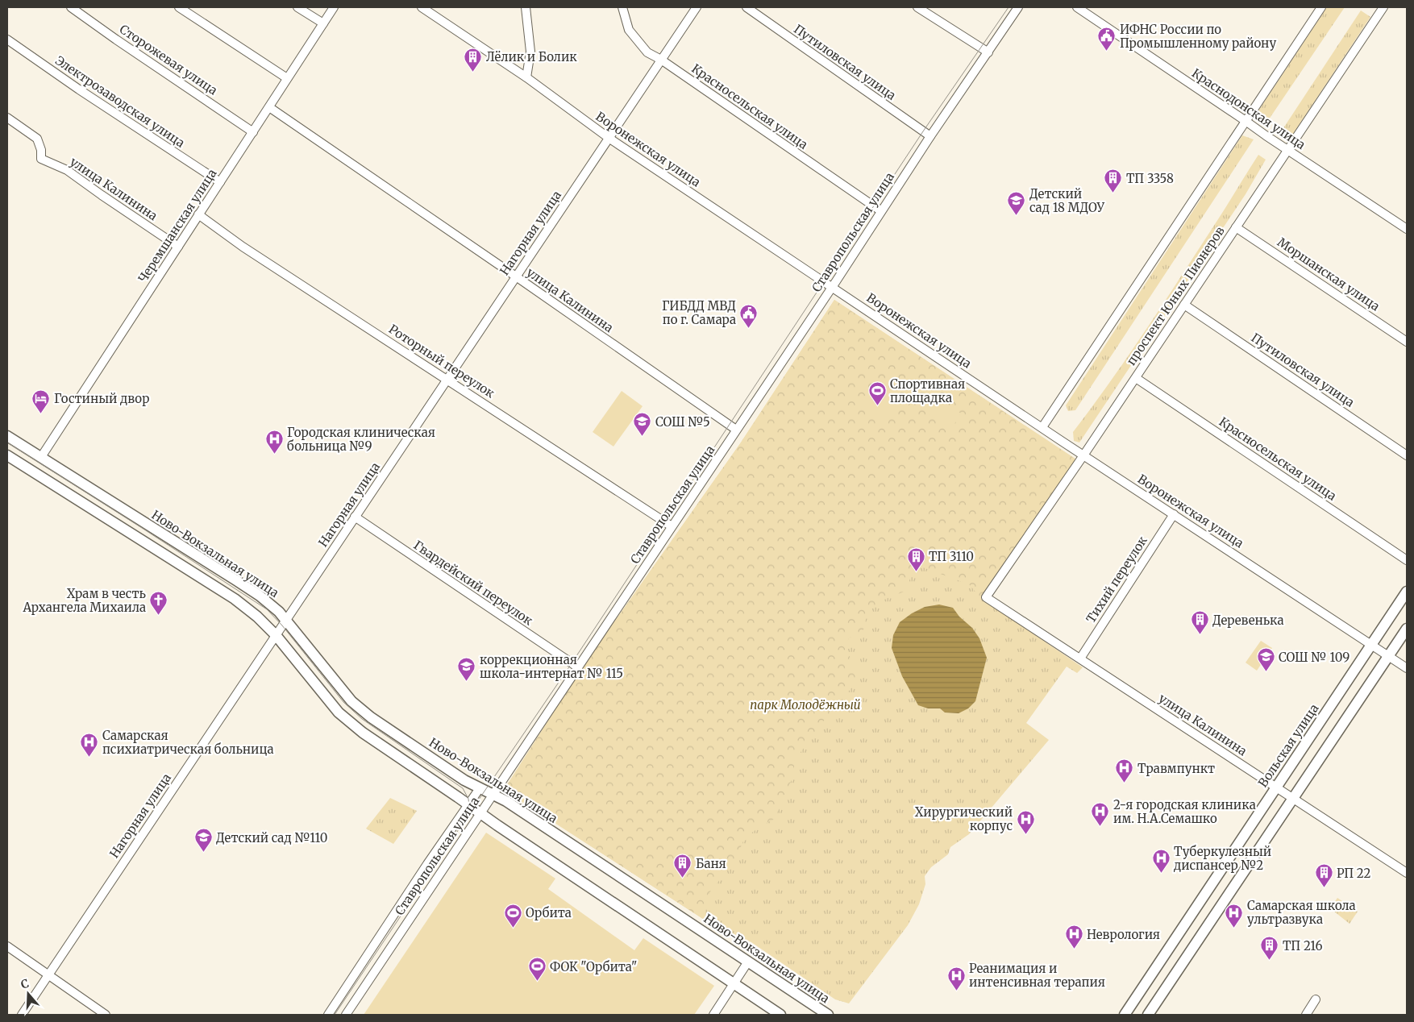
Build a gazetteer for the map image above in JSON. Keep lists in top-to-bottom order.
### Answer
{
  "streets": {
    "main road": ["Ново-Вокзальная улица", "Вольская улица"],
    "street": [
      "Сторожевая улица",
      "Путиловская улица",
      "Электрозаводская улица",
      "Красносельская улица",
      "Краснодонская улица",
      "Воронежская улица",
      "улица Калинина",
      "Черемшанская улица",
      "Ставропольская улица",
      "Нагорная улица",
      "Моршанская улица",
      "проспект Юных Пионеров",
      "Роторный переулок",
      "Тихий переулок",
      "Гвардейский переулок"
    ]
  },
  "crossings": [
    ["Сторожевая улица", "Черемшанская улица"],
    ["Путиловская улица", "Ставропольская улица"],
    ["Путиловская улица", "проспект Юных Пионеров"],
    ["Электрозаводская улица", "Черемшанская улица"],
    ["Красносельская улица", "Ставропольская улица"],
    ["Красносельская улица", "Нагорная улица"],
    ["Красносельская улица", "проспект Юных Пионеров"],
    ["Краснодонская улица", "проспект Юных Пионеров"],
    ["Воронежская улица", "Ставропольская улица"],
    ["Воронежская улица", "Нагорная улица"],
    ["Воронежская улица", "проспект Юных Пионеров"],
    ["Воронежская улица", "Тихий переулок"],
    ["Воронежская улица", "Вольская улица"],
    ["улица Калинина", "Черемшанская улица"],
    ["улица Калинина", "Ставропольская улица"],
    ["улица Калинина", "Нагорная улица"],
    ["улица Калинина", "проспект Юных Пионеров"],
    ["улица Калинина", "Тихий переулок"],
    ["улица Калинина", "Вольская улица"],
    ["Черемшанская улица", "Роторный переулок"],
    ["Черемшанская улица", "Ново-Вокзальная улица"],
    ["Ставропольская улица", "Роторный переулок"],
    ["Ставропольская улица", "Ново-Вокзальная улица"],
    ["Ставропольская улица", "Гвардейский переулок"],
    ["Нагорная улица", "Роторный переулок"],
    ["Нагорная улица", "Ново-Вокзальная улица"],
    ["Нагорная улица", "Гвардейский переулок"],
    ["Моршанская улица", "проспект Юных Пионеров"]
  ],
  "parks": ["парк Молодёжный"],
  "places": {
    "public building": ["ИФНС России по Промышленному району", "ГИБДД МВД по г. Самара"],
    "building": [
      "Лёлик и Болик",
      "ТП 3358",
      "ТП 3110",
      "Деревенька",
      "Баня",
      "РП 22",
      "ТП 216"
    ],
    "school or university": [
      "Детский сад 18 МДОУ",
      "СОШ №5",
      "СОШ № 109",
      "коррекционная школа-интернат № 115",
      "Детский сад №110"
    ],
    "sports": ["Спортивная площадка", "Орбита", "ФОК \"Орбита\""],
    "hotel": ["Гостиный двор"],
    "hospital": [
      "Городская клиническая больница №9",
      "Самарская психиатрическая больница",
      "Травмпункт",
      "2-я городская клиника им. Н.А.Семашко",
      "Хирургический корпус",
      "Туберкулезный диспансер №2",
      "Самарская школа ультразвука",
      "Неврология",
      "Реанимация и интенсивная терапия"
    ],
    "church": ["Храм в честь Архангела Михаила"]
  },
  "north": "top"
}
